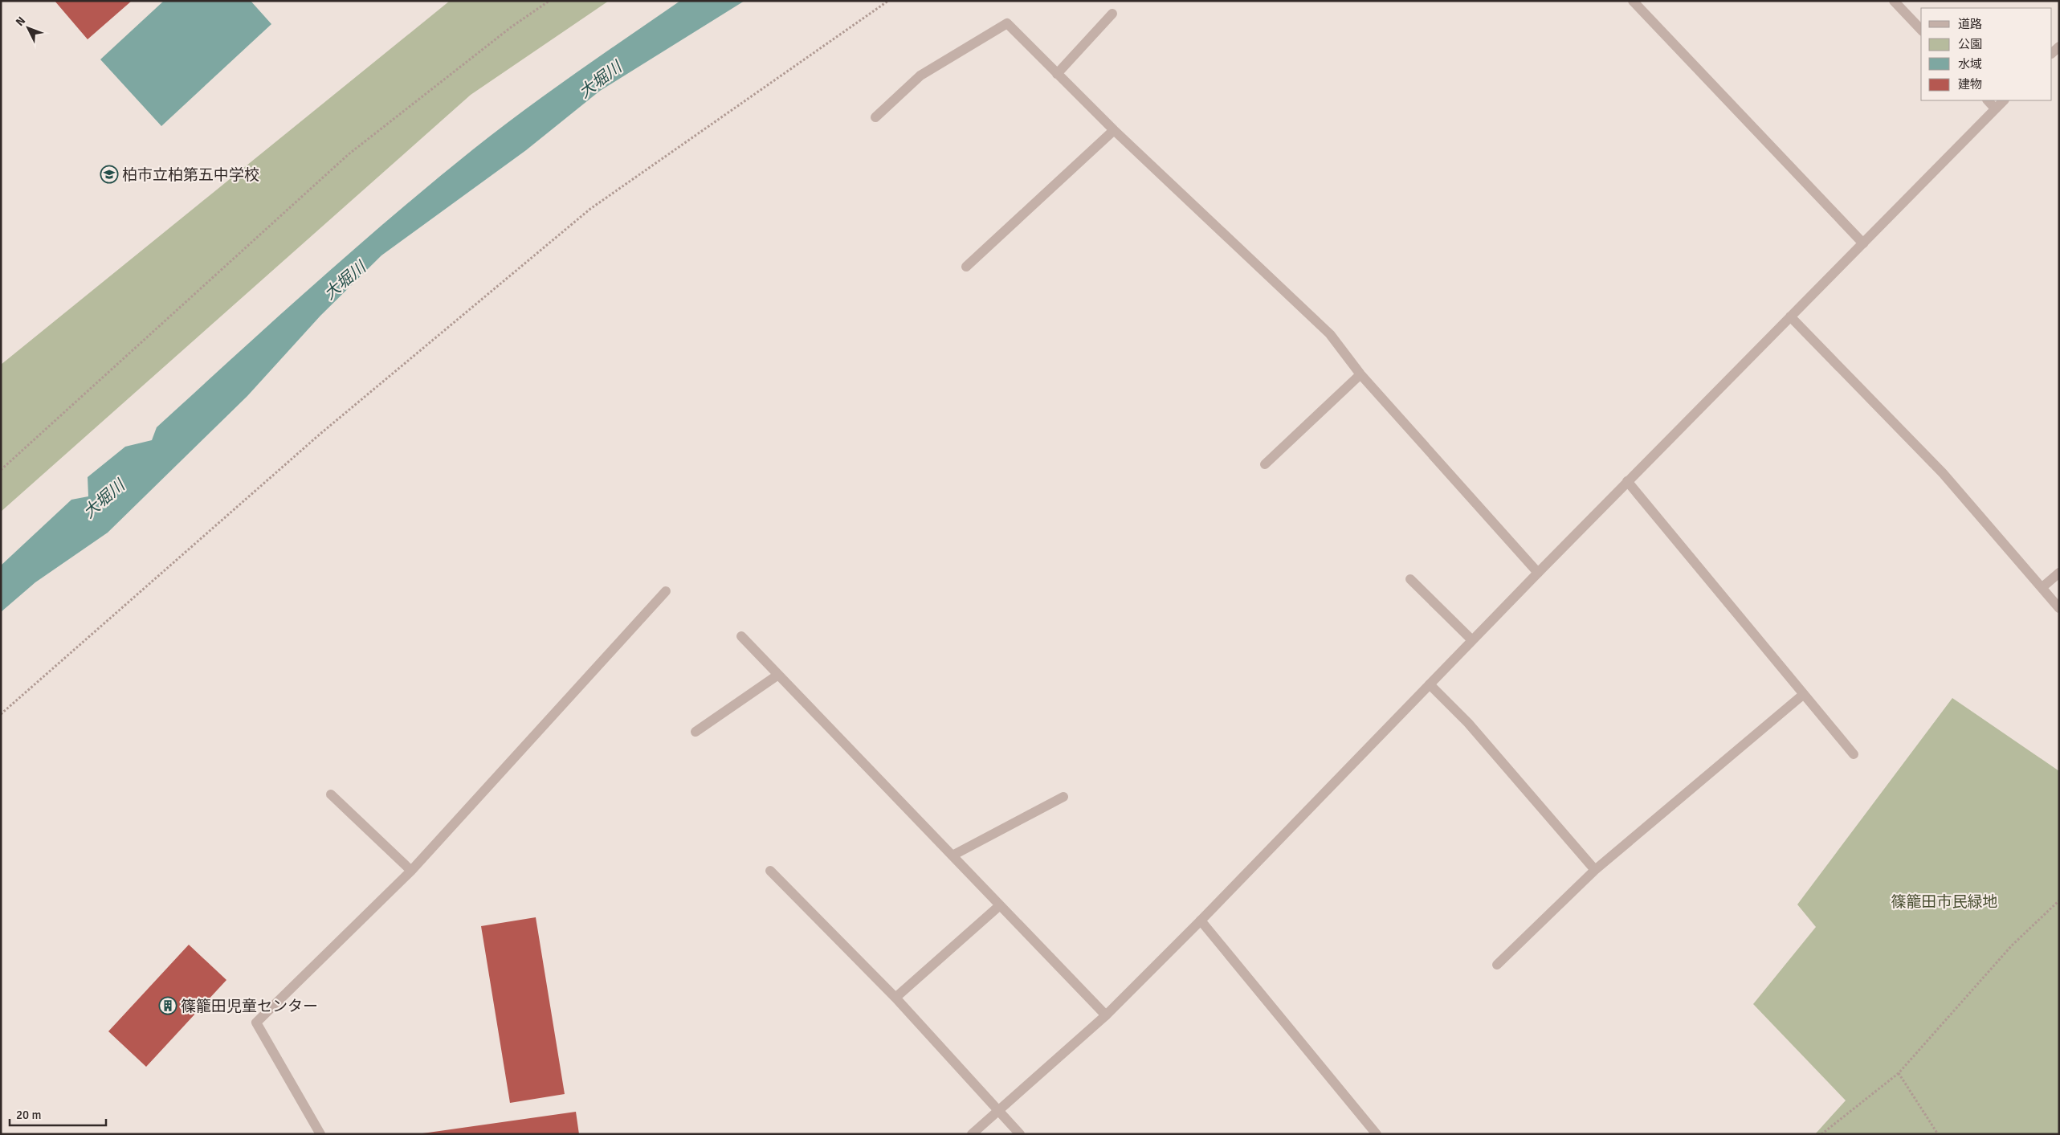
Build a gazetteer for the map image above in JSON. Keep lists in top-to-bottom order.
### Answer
{
  "water": ["大堀川"],
  "parks": ["篠籠田市民緑地"],
  "places": {
    "school or university": ["柏市立柏第五中学校"],
    "building": ["篠籠田児童センター"]
  },
  "legend": [
    "道路",
    "公園",
    "水域",
    "建物"
  ],
  "scale_bar": "20 m",
  "north": "top left"
}
